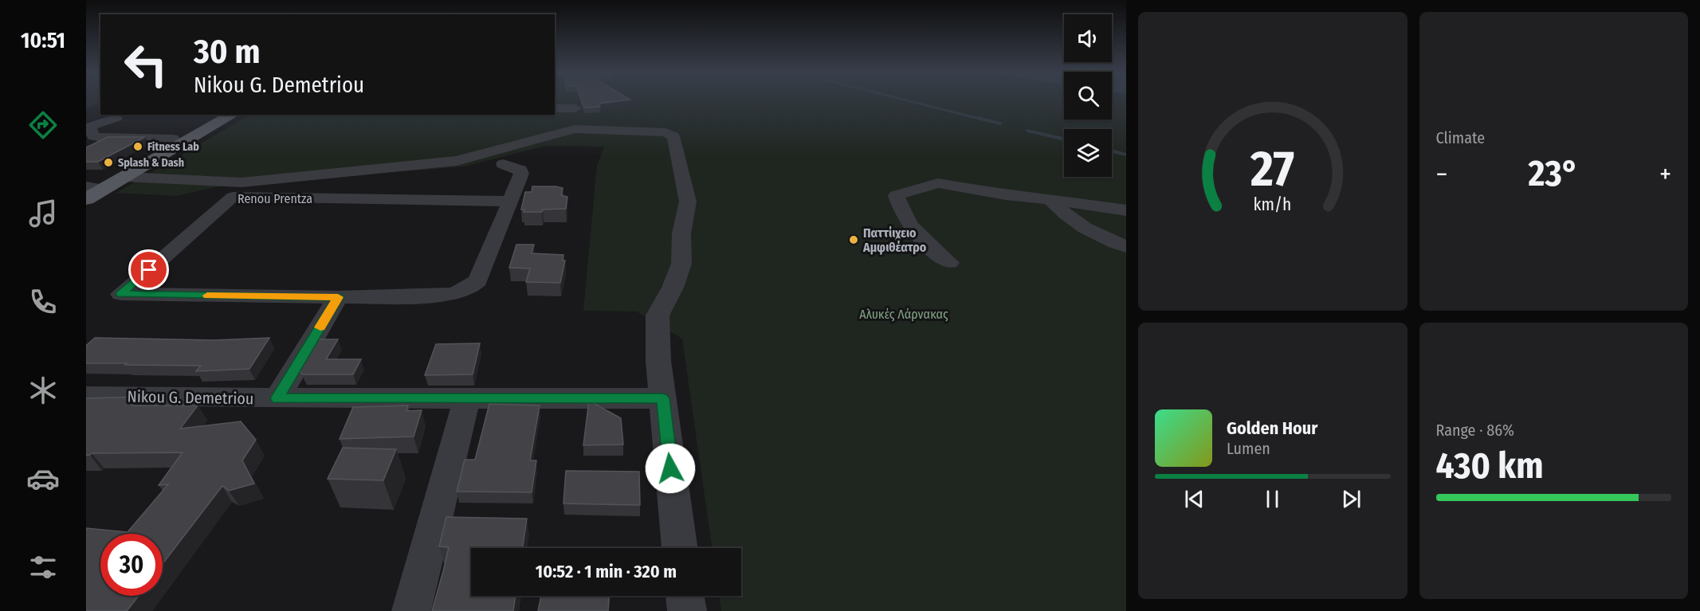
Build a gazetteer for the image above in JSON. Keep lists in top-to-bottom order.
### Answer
{
  "streets": {
    "street": ["Renou Prentza", "Nikou G. Demetriou"]
  },
  "parks": ["Αλυκές Λάρνακας"],
  "places": ["Fitness Lab", "Splash & Dash", "Παττίιχειο Αμφιθέατρο"],
  "page": {
    "tabs": "10:51",
    "tile": [
      "Climate",
      ["Range · 86%", "430 km"]
    ],
    "turn": ["30 m", "Nikou G. Demetriou"],
    "heat": ["−", "23°", "+"],
    "song": ["Golden Hour", "Lumen"],
    "limit": "30",
    "trip": "10:52 · 1 min · 320 m",
    "gauge": ["27", "km/h"]
  }
}
